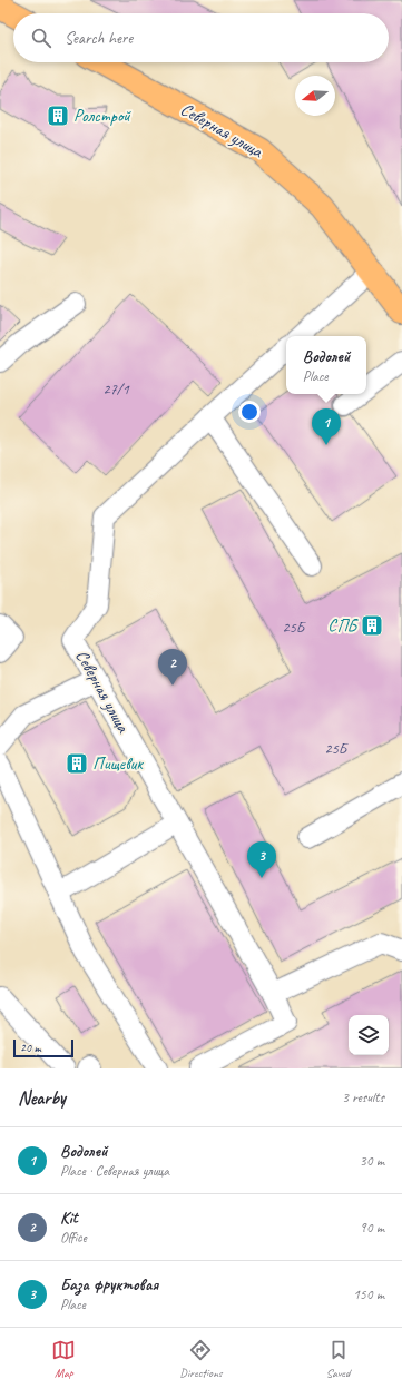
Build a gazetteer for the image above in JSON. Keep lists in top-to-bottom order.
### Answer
{
  "streets": {
    "main road": ["Северная улица"]
  },
  "places": {
    "building": ["Ролстрой", "СПБ", "Пищевик"]
  },
  "house_numbers": ["27/1", "25Б", "25Б"],
  "scale_bar": "20 m",
  "north": "left",
  "page": {
    "search": "Search here",
    "popup": ["Водолей", "Place"],
    "pins": ["1", "2", "3"],
    "scale": "20 m",
    "heading": ["Nearby", "3 results"],
    "list": [
      {
        "mark": "1",
        "name": "Водолей",
        "note": "Place · Северная улица",
        "value": "30 m"
      },
      {
        "mark": "2",
        "name": "Kit",
        "note": "Office",
        "value": "90 m"
      },
      {
        "mark": "3",
        "name": "База фруктовая",
        "note": "Place",
        "value": "150 m"
      }
    ],
    "nav": ["Map", "Directions", "Saved"]
  }
}
